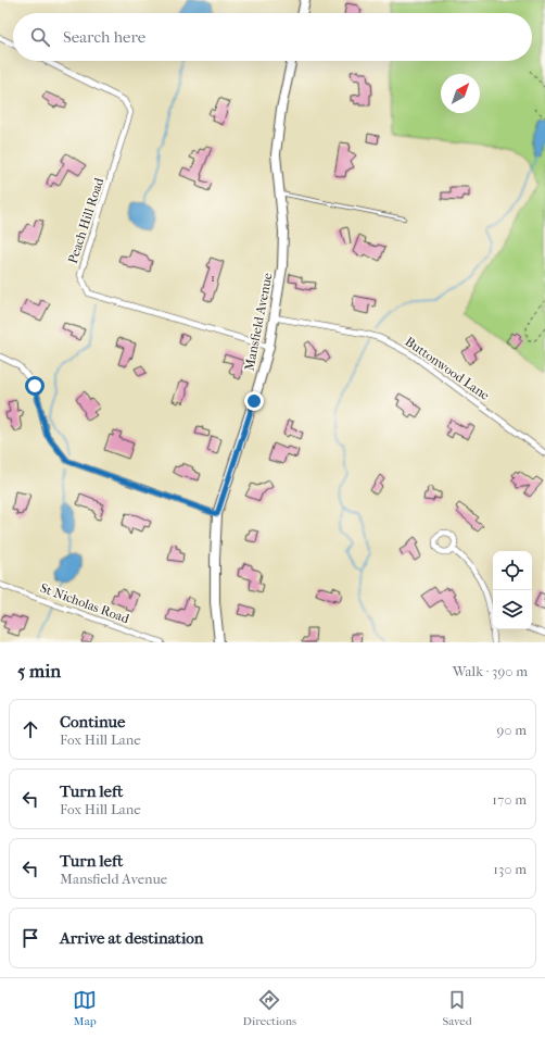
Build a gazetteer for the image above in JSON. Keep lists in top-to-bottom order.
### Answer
{
  "streets": {
    "main road": ["Mansfield Avenue"],
    "street": ["Peach Hill Road", "Buttonwood Lane", "St Nicholas Road"]
  },
  "crossings": [
    ["Peach Hill Road", "Mansfield Avenue"],
    ["Mansfield Avenue", "Buttonwood Lane"]
  ],
  "house_numbers": ["1"],
  "north": "top right",
  "page": {
    "search": "Search here",
    "heading": ["5 min", "Walk · 390 m"],
    "list": [
      ["Continue", "Fox Hill Lane", "90 m"],
      ["Turn left", "Fox Hill Lane", "170 m"],
      ["Turn left", "Mansfield Avenue", "130 m"],
      "Arrive at destination"
    ],
    "nav": ["Map", "Directions", "Saved"]
  }
}
